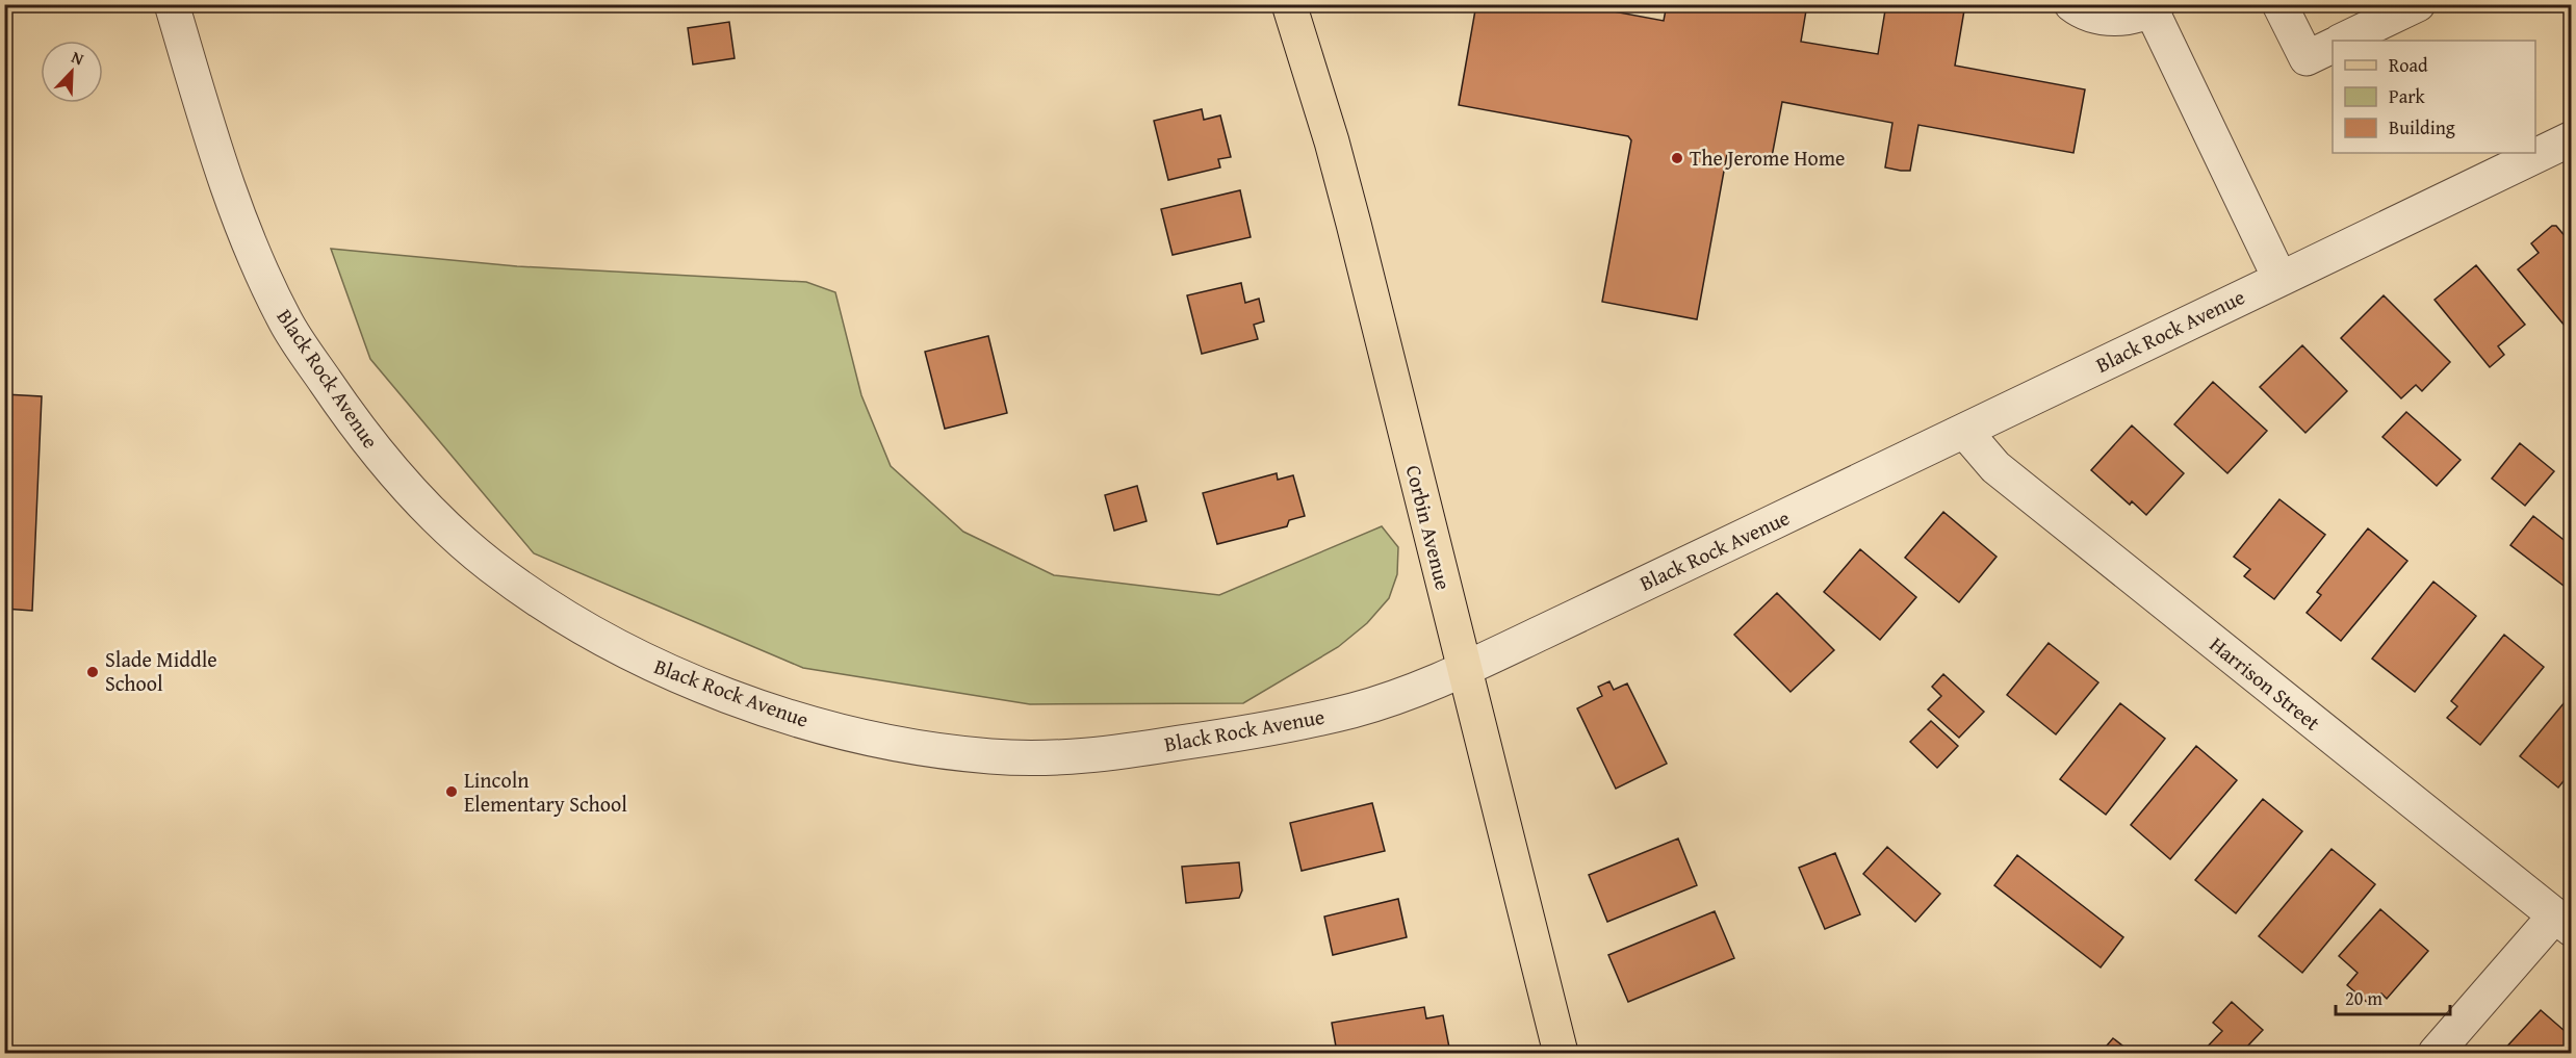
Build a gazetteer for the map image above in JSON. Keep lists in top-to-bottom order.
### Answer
{
  "streets": {
    "main road": ["Corbin Avenue"],
    "street": ["Black Rock Avenue", "Harrison Street"]
  },
  "crossings": [
    ["Black Rock Avenue", "Corbin Avenue"],
    ["Black Rock Avenue", "Harrison Street"]
  ],
  "places": ["The Jerome Home", "Slade Middle School", "Lincoln Elementary School"],
  "legend": ["Road", "Park", "Building"],
  "scale_bar": "20 m",
  "north": "top right"
}
